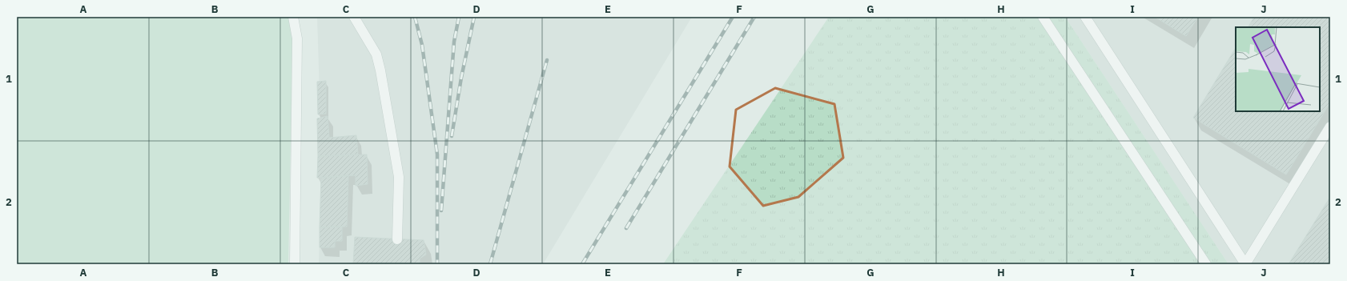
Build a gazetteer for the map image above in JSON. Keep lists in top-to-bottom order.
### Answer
{
  "grid": {
    "columns": [
      "A",
      "B",
      "C",
      "D",
      "E",
      "F",
      "G",
      "H",
      "I",
      "J"
    ],
    "rows": ["1", "2"]
  }
}
